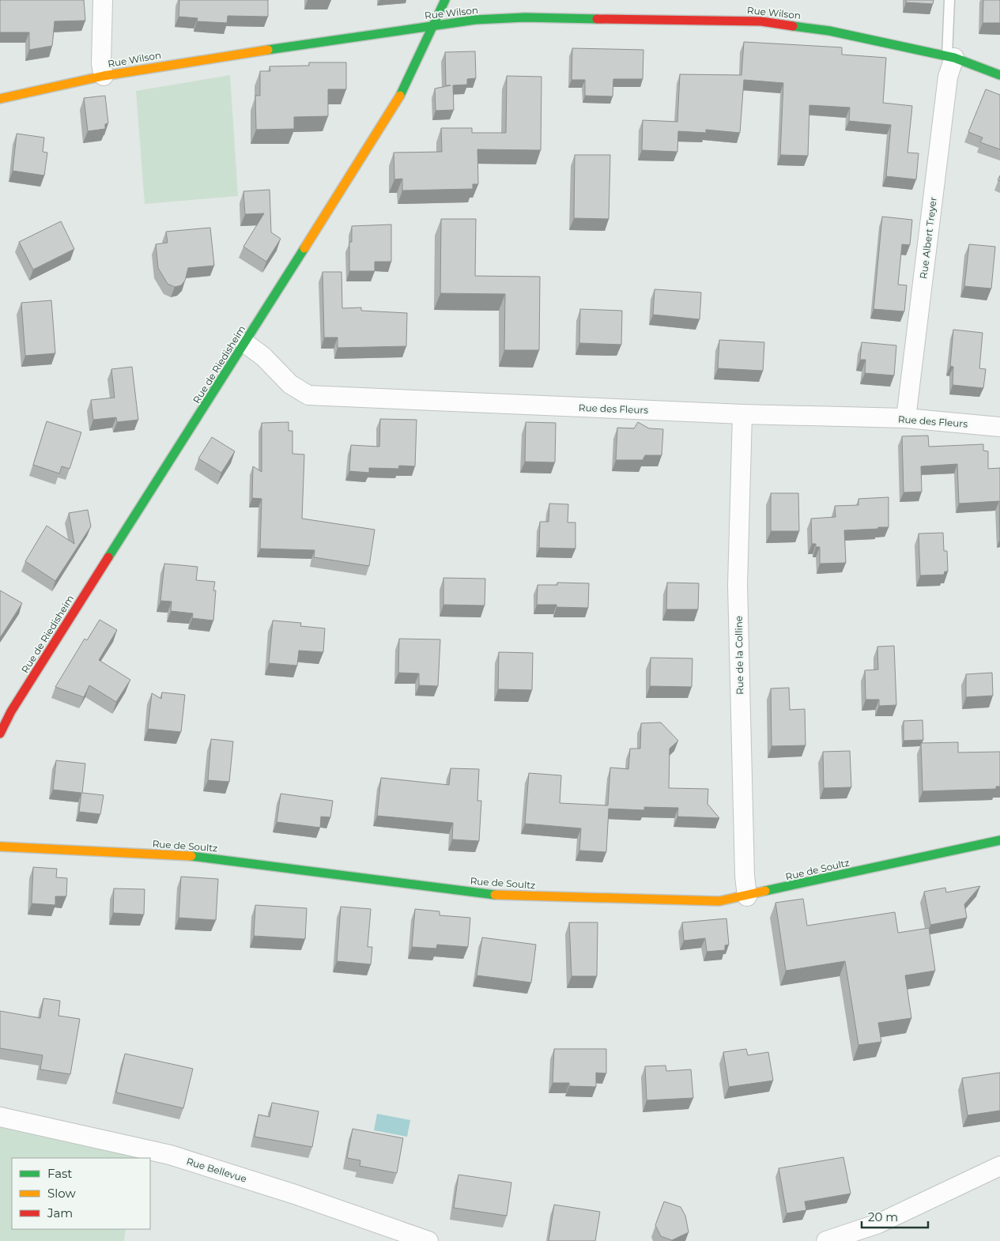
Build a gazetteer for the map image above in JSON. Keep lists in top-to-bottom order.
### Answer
{
  "streets": {
    "street": [
      "Rue Wilson",
      "Rue Albert Treyer",
      "Rue de Riedisheim",
      "Rue des Fleurs",
      "Rue de la Colline",
      "Rue de Soultz",
      "Rue Bellevue"
    ]
  },
  "crossings": [
    ["Rue Wilson", "Rue Albert Treyer"],
    ["Rue Wilson", "Rue de Riedisheim"],
    ["Rue Albert Treyer", "Rue des Fleurs"],
    ["Rue de Riedisheim", "Rue des Fleurs"],
    ["Rue des Fleurs", "Rue de la Colline"],
    ["Rue de la Colline", "Rue de Soultz"]
  ],
  "legend": ["Fast", "Slow", "Jam"],
  "scale_bar": "20 m"
}
